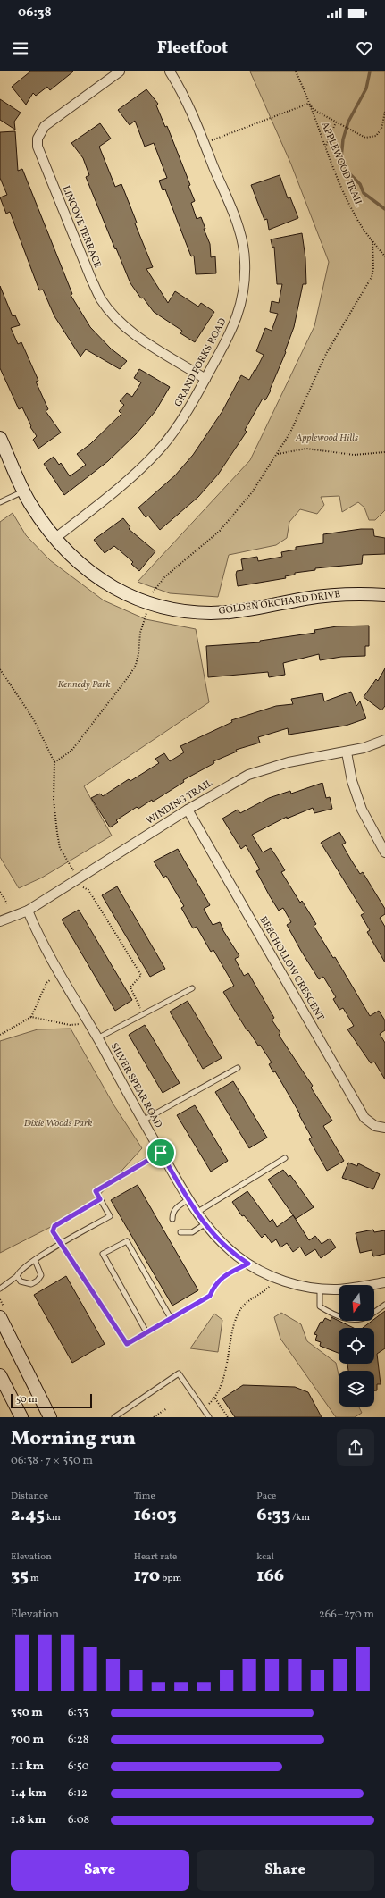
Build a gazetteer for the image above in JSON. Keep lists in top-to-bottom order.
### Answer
{
  "streets": {
    "street": [
      "LINCOVE TERRACE",
      "GRAND FORKS ROAD",
      "GOLDEN ORCHARD DRIVE",
      "WINDING TRAIL",
      "BEECHOLLOW CRESCENT",
      "SILVER SPEAR ROAD"
    ],
    "path": ["APPLEWOOD TRAIL"]
  },
  "crossings": [
    ["LINCOVE TERRACE", "GRAND FORKS ROAD"],
    ["GRAND FORKS ROAD", "GOLDEN ORCHARD DRIVE"],
    ["WINDING TRAIL", "BEECHOLLOW CRESCENT"],
    ["WINDING TRAIL", "SILVER SPEAR ROAD"]
  ],
  "parks": ["Applewood Hills", "Kennedy Park", "Dixie Woods Park"],
  "scale_bar": "50 m",
  "north": "bottom",
  "page": {
    "status": "06:38",
    "header": "Fleetfoot",
    "scale": "50 m",
    "heading": ["Morning run", "06:38 · 7 × 350 m"],
    "stats": [
      ["Distance", "2.45 km"],
      ["Time", "16:03"],
      ["Pace", "6:33 /km"],
      ["Elevation", "35 m"],
      ["Heart rate", "170 bpm"],
      ["kcal", "166"]
    ],
    "chart": ["Elevation", "266–270 m"],
    "list": [
      {
        "name": "350 m",
        "note": "6:33"
      },
      {
        "name": "700 m",
        "note": "6:28"
      },
      {
        "name": "1.1 km",
        "note": "6:50"
      },
      {
        "name": "1.4 km",
        "note": "6:12"
      },
      {
        "name": "1.8 km",
        "note": "6:08"
      }
    ],
    "buttons": ["Save", "Share"]
  }
}
